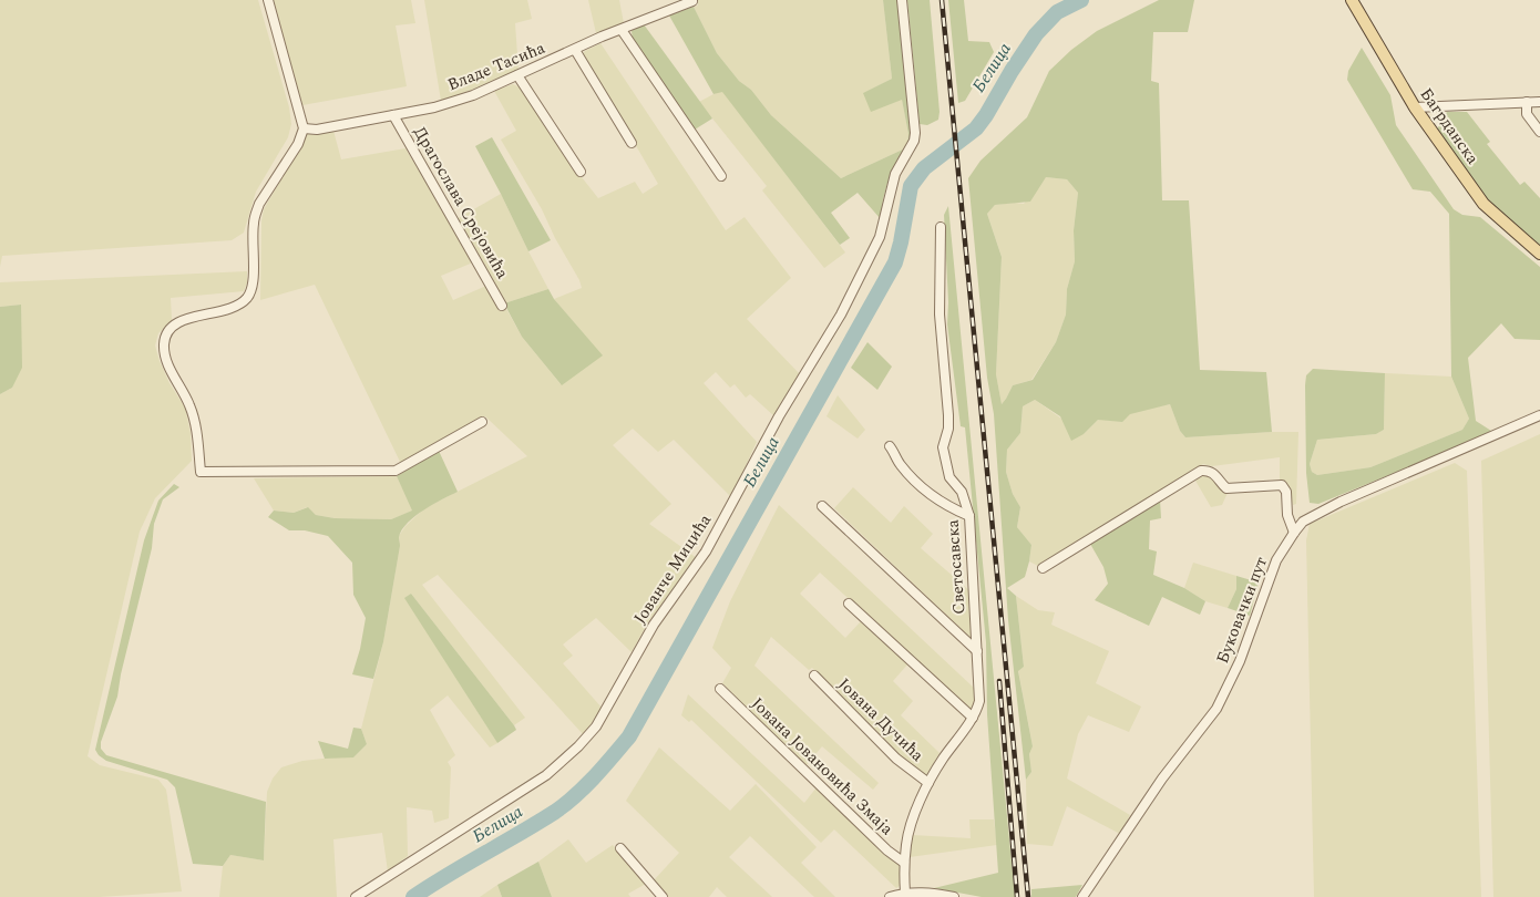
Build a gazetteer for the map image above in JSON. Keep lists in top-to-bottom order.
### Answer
{
  "streets": {
    "main road": ["Багрданска"],
    "street": [
      "Владе Тасића",
      "Драгослава Срејовића",
      "Светосавска",
      "Јованче Мицића",
      "Буковачки пут",
      "Јована Дучића",
      "Јована Јовановића Змаја"
    ]
  },
  "crossings": [
    ["Владе Тасића", "Драгослава Срејовића"],
    ["Светосавска", "Јована Дучића"],
    ["Светосавска", "Јована Јовановића Змаја"]
  ],
  "water": ["Белица"]
}
